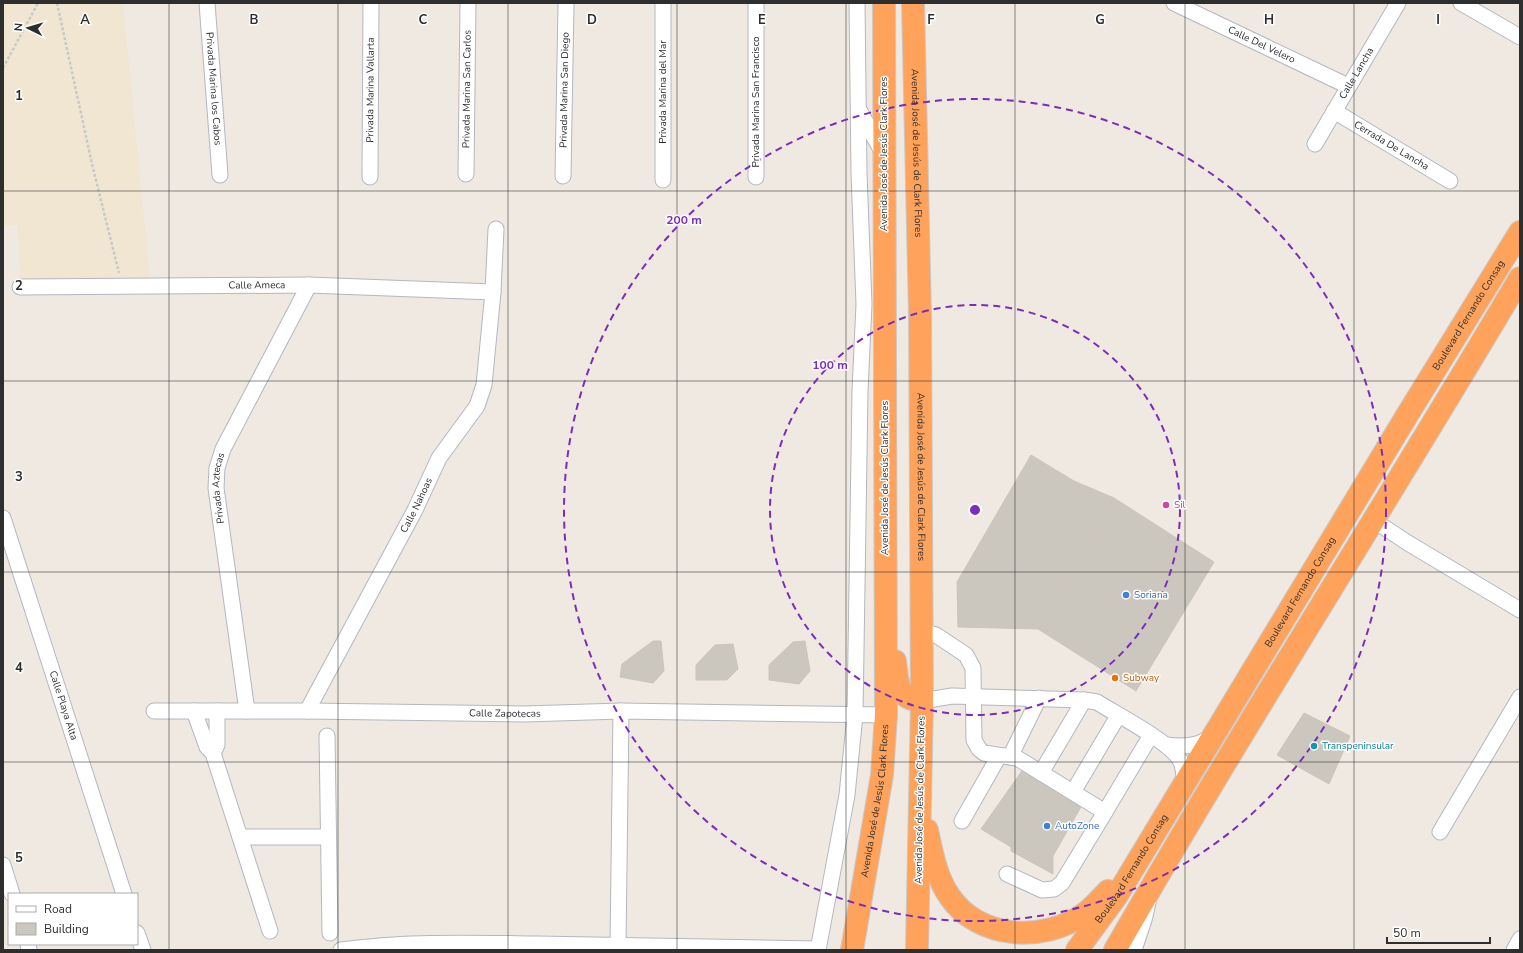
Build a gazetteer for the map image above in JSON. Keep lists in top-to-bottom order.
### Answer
{
  "streets": {
    "highway": ["Avenida José de Jesús de Clark Flores", "Avenida José de Jesús Clark Flores", "Boulevard Fernando Consag"],
    "street": [
      "Calle Del Velero",
      "Calle Lancha",
      "Privada Marina los Cabos",
      "Privada Marina San Carlos",
      "Privada Marina Vallarta",
      "Privada Marina San Diego",
      "Privada Marina del Mar",
      "Privada Marina San Francisco",
      "Cerrada De Lancha",
      "Calle Ameca",
      "Privada Aztecas",
      "Calle Nahoas",
      "Calle Playa Alta",
      "Calle Zapotecas"
    ]
  },
  "crossings": [
    ["Calle Del Velero", "Calle Lancha"],
    ["Calle Lancha", "Cerrada De Lancha"],
    ["Avenida José de Jesús Clark Flores", "Calle Zapotecas"],
    ["Calle Ameca", "Privada Aztecas"],
    ["Calle Ameca", "Calle Nahoas"],
    ["Privada Aztecas", "Calle Zapotecas"],
    ["Calle Nahoas", "Calle Zapotecas"]
  ],
  "places": [
    "Sil",
    "Soriana",
    "Subway",
    "Transpeninsular",
    "AutoZone"
  ],
  "legend": ["Road", "Building"],
  "scale_bar": "50 m",
  "north": "left",
  "grid": {
    "columns": [
      "A",
      "B",
      "C",
      "D",
      "E",
      "F",
      "G",
      "H",
      "I"
    ],
    "rows": [
      "1",
      "2",
      "3",
      "4",
      "5"
    ]
  },
  "rings": ["200 m", "100 m"]
}
